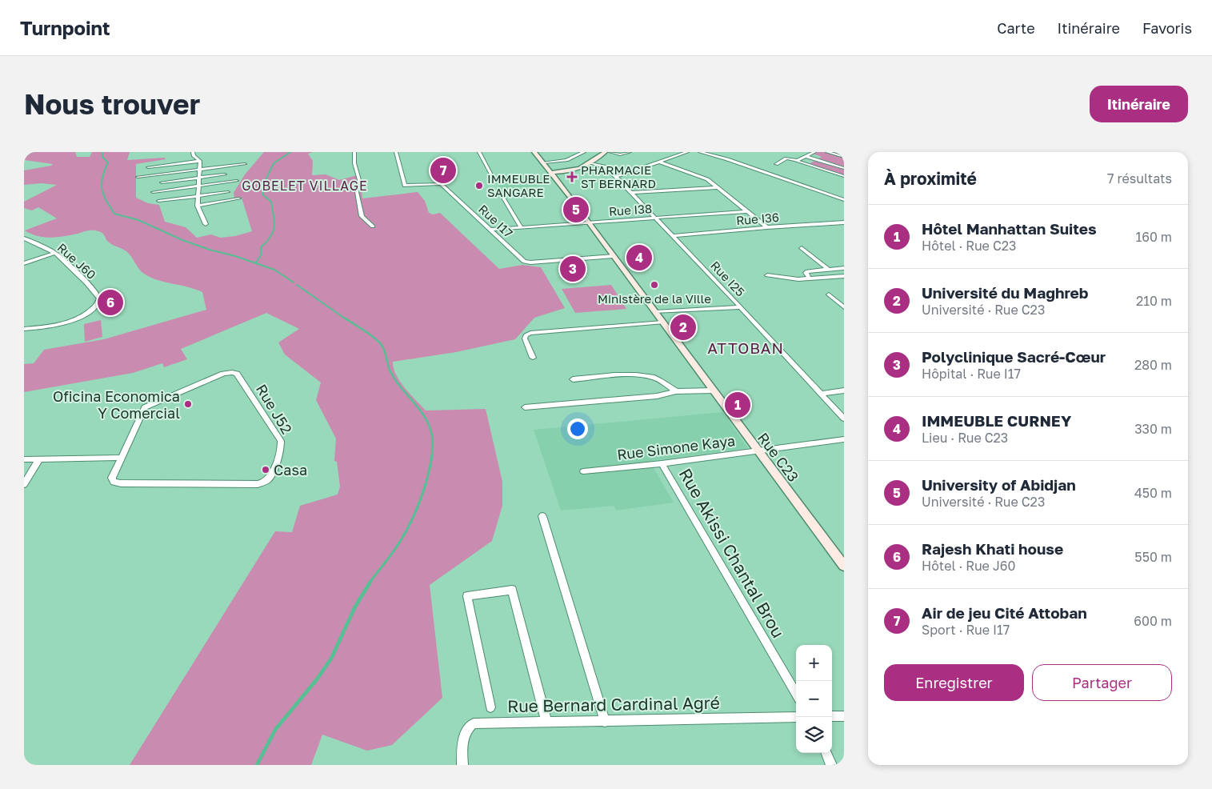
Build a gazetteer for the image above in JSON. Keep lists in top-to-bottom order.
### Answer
{
  "streets": {
    "street": [
      "Rue I38",
      "Rue I36",
      "Rue I17",
      "Rue J60",
      "Rue I25",
      "Rue J52",
      "Rue Simone Kaya",
      "Rue C23",
      "Rue Akissi Chantal Brou",
      "Rue Bernard Cardinal Agré"
    ]
  },
  "crossings": [
    ["Rue I38", "Rue I17"],
    ["Rue I38", "Rue I25"],
    ["Rue I38", "Rue C23"],
    ["Rue I36", "Rue I25"],
    ["Rue I17", "Rue C23"],
    ["Rue Simone Kaya", "Rue C23"],
    ["Rue Simone Kaya", "Rue Akissi Chantal Brou"]
  ],
  "districts": ["GOBELET VILLAGE", "ATTOBAN"],
  "places": {
    "health": ["PHARMACIE ST BERNARD"],
    "other": [
      "IMMEUBLE SANGARE",
      "Ministère de la Ville",
      "Oficina Economica Y Comercial",
      "Casa"
    ]
  },
  "page": {
    "header": "Turnpoint",
    "nav": ["Carte", "Itinéraire", "Favoris"],
    "buttons": [
      "Itinéraire",
      ["Enregistrer", "Partager"]
    ],
    "title": "Nous trouver",
    "heading": ["À proximité", "7 résultats"],
    "pins": [
      "7",
      "5",
      "4",
      "3",
      "6",
      "2",
      "1"
    ],
    "list": [
      {
        "mark": "1",
        "name": "Hôtel Manhattan Suites",
        "note": "Hôtel · Rue C23",
        "value": "160 m"
      },
      {
        "mark": "2",
        "name": "Université du Maghreb",
        "note": "Université · Rue C23",
        "value": "210 m"
      },
      {
        "mark": "3",
        "name": "Polyclinique Sacré-Cœur",
        "note": "Hôpital · Rue I17",
        "value": "280 m"
      },
      {
        "mark": "4",
        "name": "IMMEUBLE CURNEY",
        "note": "Lieu · Rue C23",
        "value": "330 m"
      },
      {
        "mark": "5",
        "name": "University of Abidjan",
        "note": "Université · Rue C23",
        "value": "450 m"
      },
      {
        "mark": "6",
        "name": "Rajesh Khati house",
        "note": "Hôtel · Rue J60",
        "value": "550 m"
      },
      {
        "mark": "7",
        "name": "Air de jeu Cité Attoban",
        "note": "Sport · Rue I17",
        "value": "600 m"
      }
    ],
    "map_buttons": ["+", "−"]
  }
}
